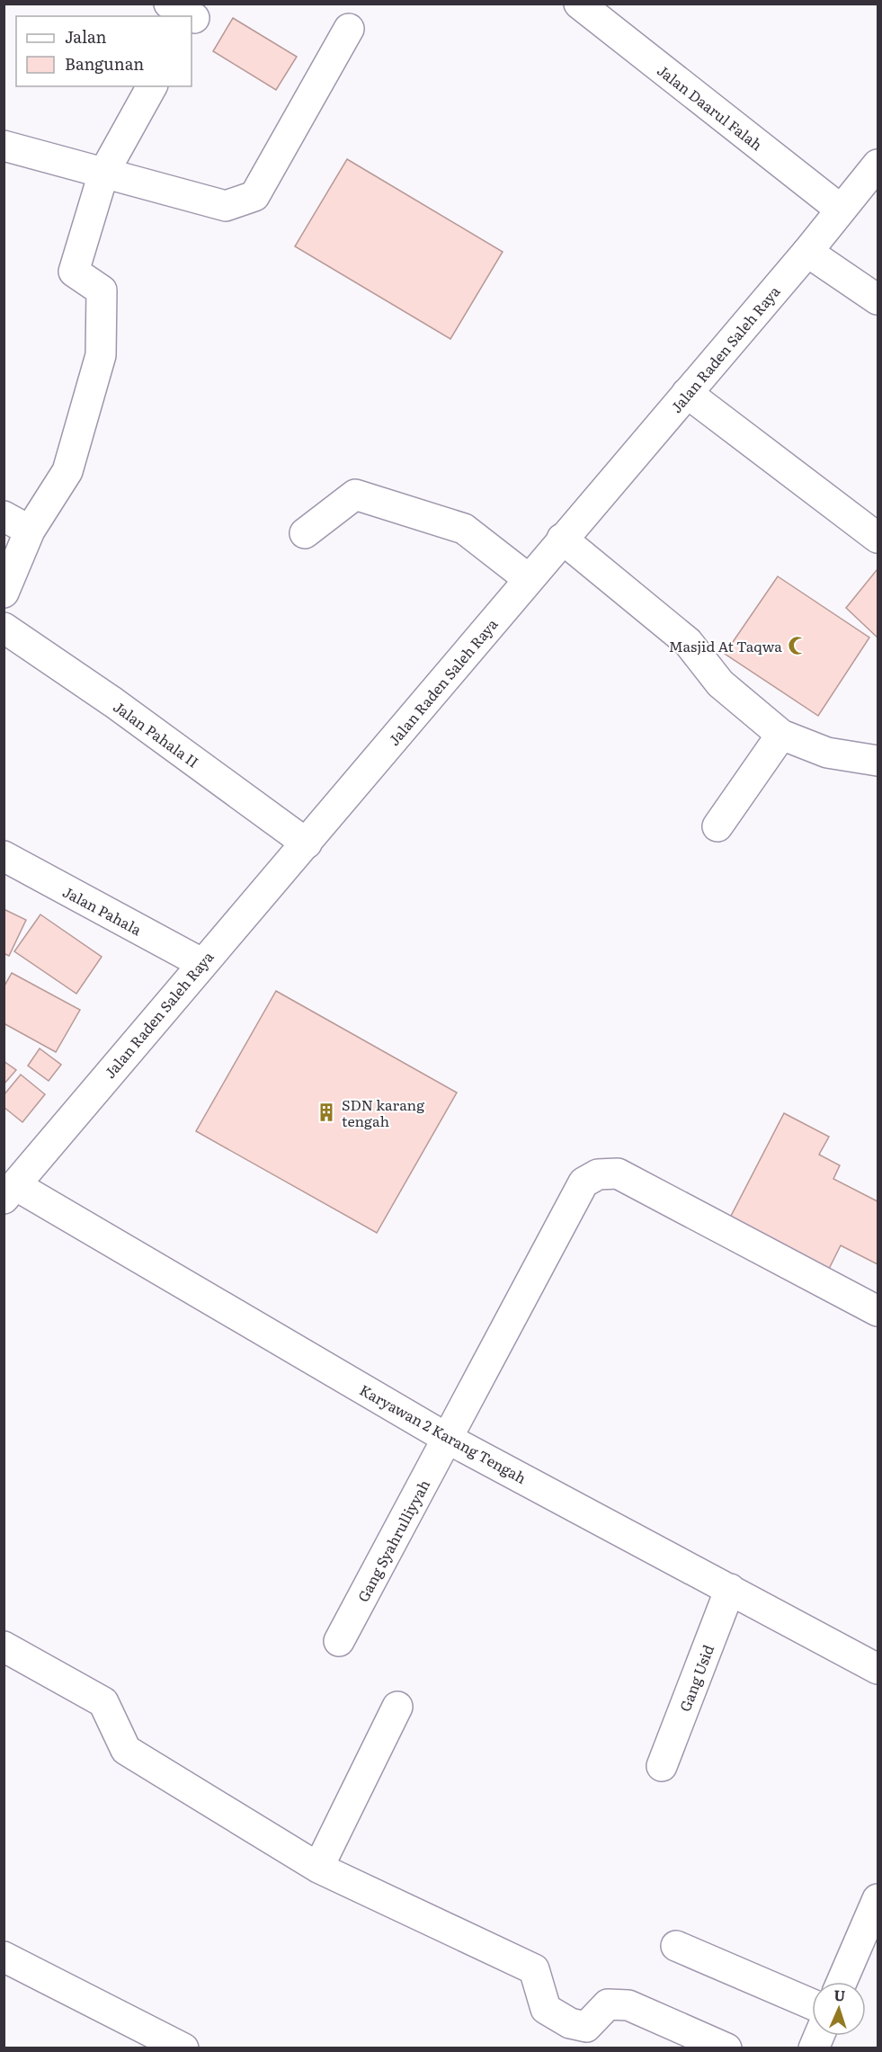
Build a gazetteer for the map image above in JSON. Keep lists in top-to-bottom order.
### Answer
{
  "streets": {
    "street": [
      "Jalan Daarul Falah",
      "Jalan Raden Saleh Raya",
      "Jalan Pahala II",
      "Jalan Pahala",
      "Karyawan 2 Karang Tengah",
      "Gang Syahrulliyyah",
      "Gang Usid"
    ]
  },
  "crossings": [
    ["Jalan Daarul Falah", "Jalan Raden Saleh Raya"],
    ["Jalan Raden Saleh Raya", "Jalan Pahala II"],
    ["Jalan Raden Saleh Raya", "Jalan Pahala"],
    ["Jalan Raden Saleh Raya", "Karyawan 2 Karang Tengah"],
    ["Karyawan 2 Karang Tengah", "Gang Syahrulliyyah"],
    ["Karyawan 2 Karang Tengah", "Gang Usid"]
  ],
  "places": {
    "mosque": ["Masjid At Taqwa"],
    "building": ["SDN karang tengah"]
  },
  "legend": ["Jalan", "Bangunan"],
  "north": "top"
}
